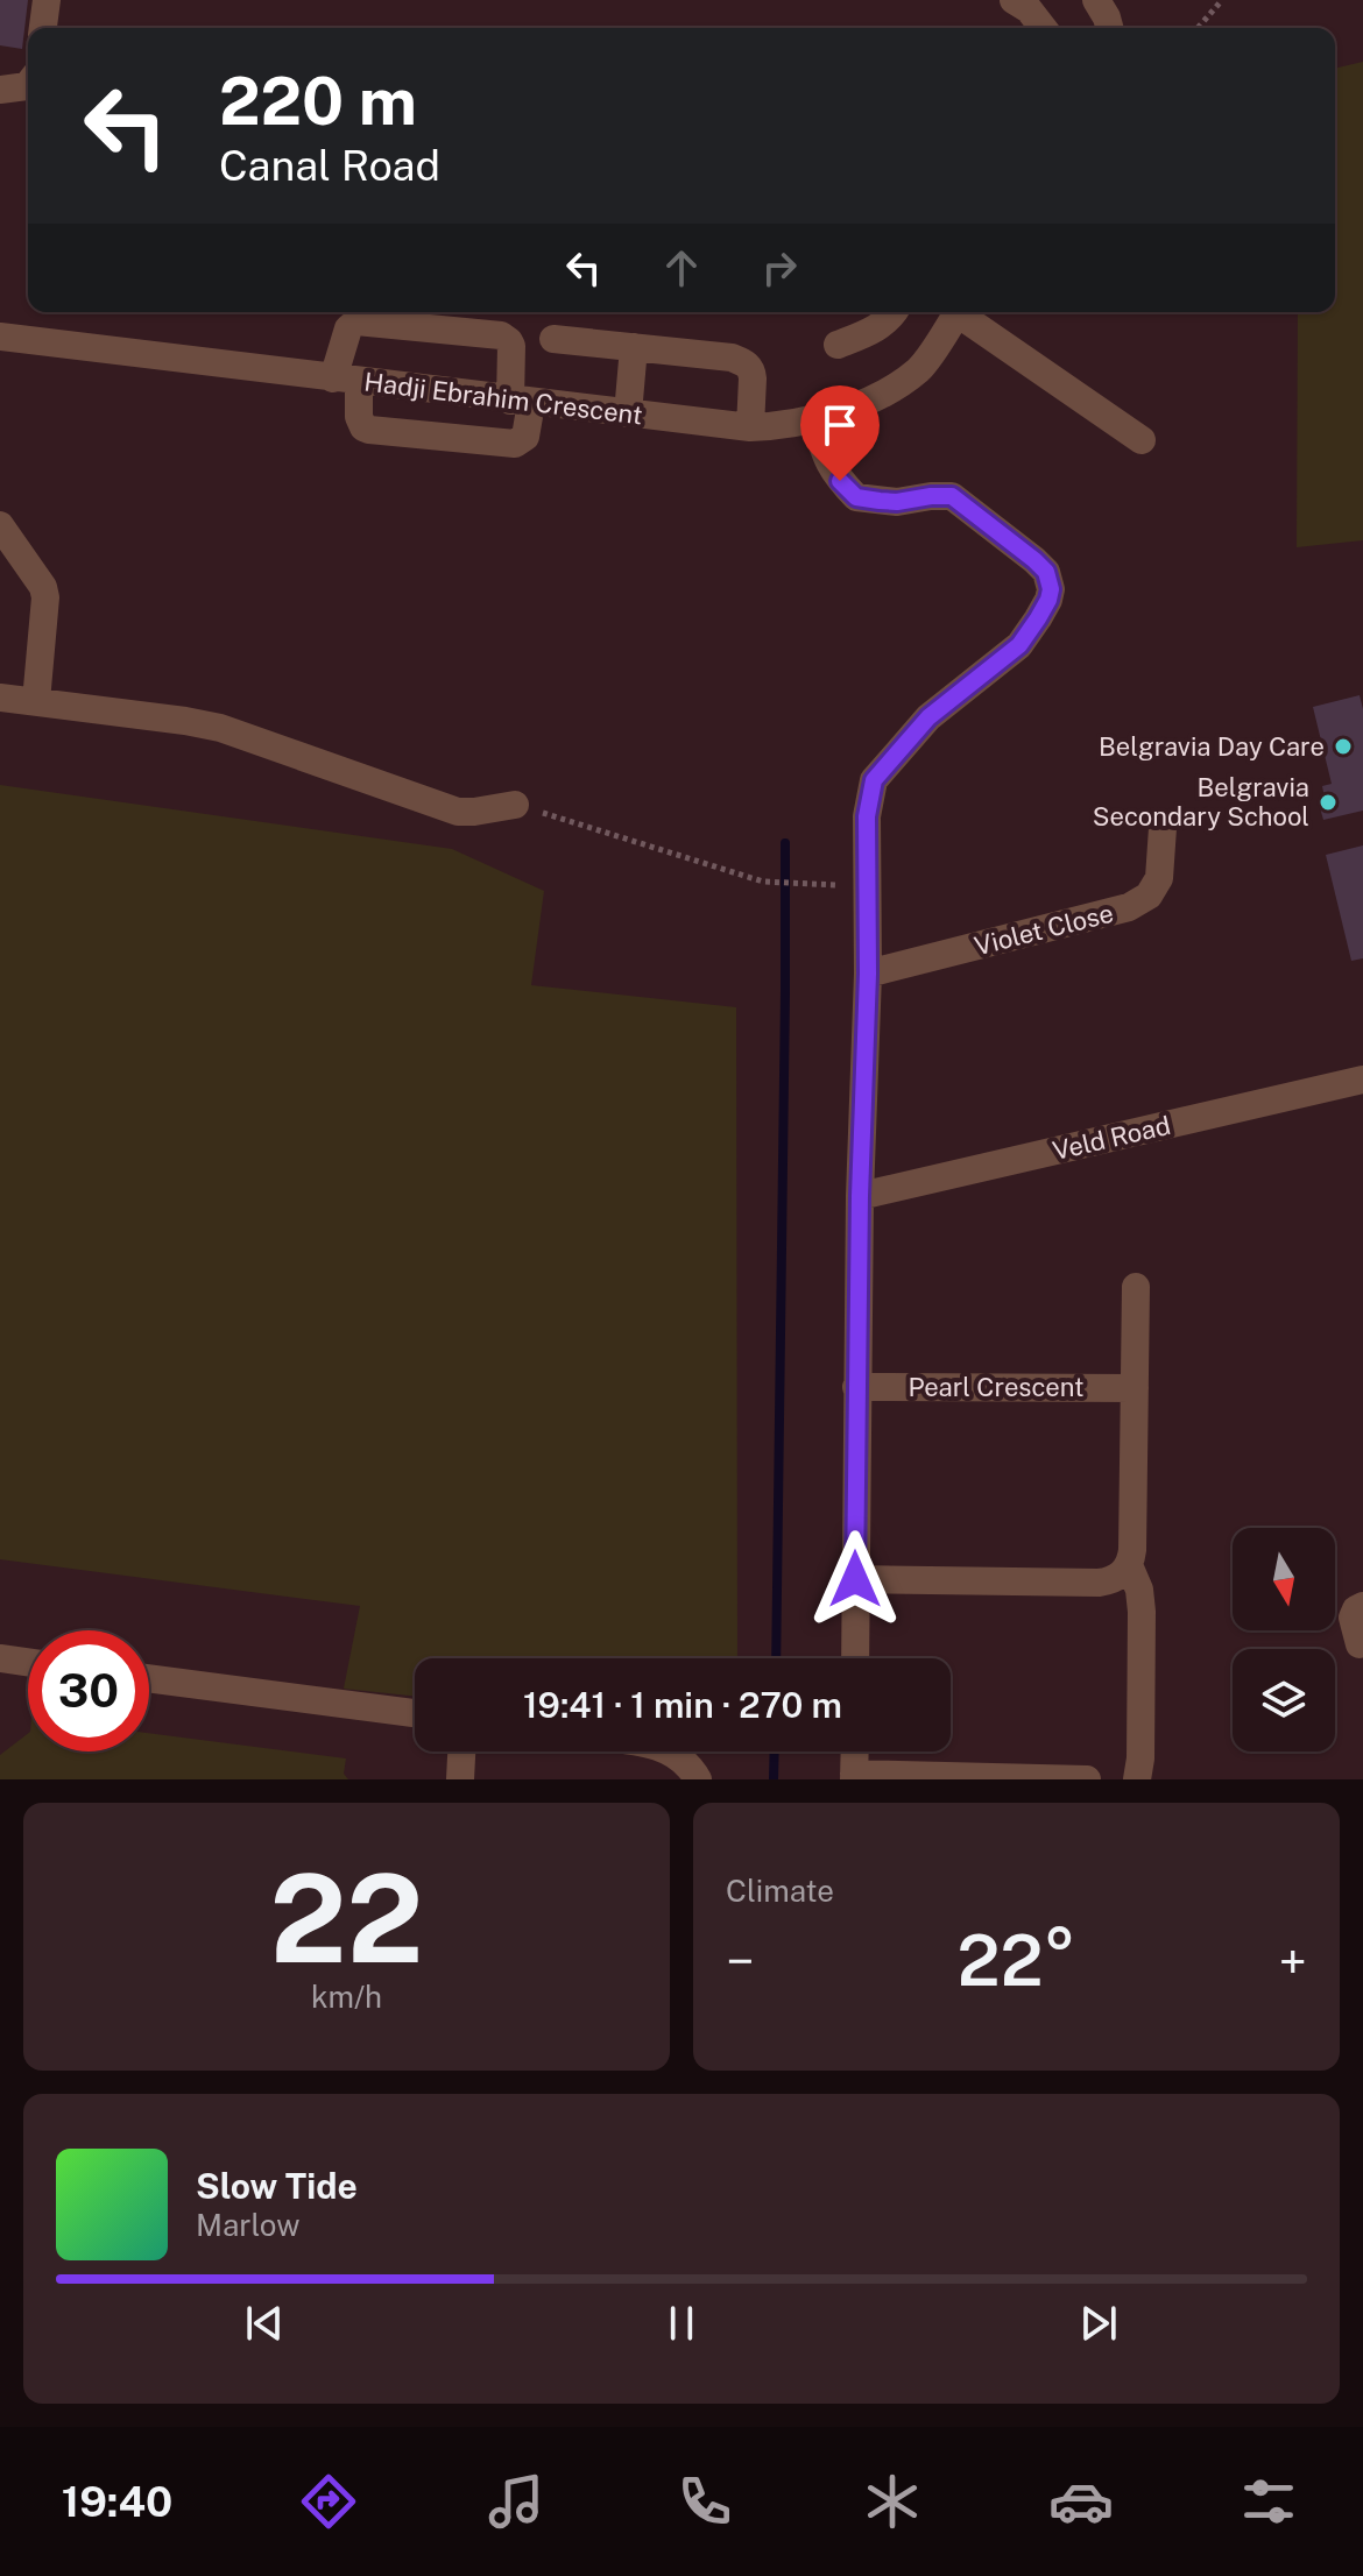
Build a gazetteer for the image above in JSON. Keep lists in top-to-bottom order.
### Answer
{
  "streets": {
    "street": [
      "Hadji Ebrahim Crescent",
      "Violet Close",
      "Veld Road",
      "Pearl Crescent"
    ]
  },
  "places": ["Belgravia Day Care", "Belgravia Secondary School"],
  "north": "bottom",
  "page": {
    "turn": ["220 m", "Canal Road"],
    "limit": "30",
    "trip": "19:41 · 1 min · 270 m",
    "tile": [
      ["22", "km/h"],
      "Climate"
    ],
    "heat": ["−", "22°", "+"],
    "song": ["Slow Tide", "Marlow"],
    "tabs": "19:40"
  }
}
